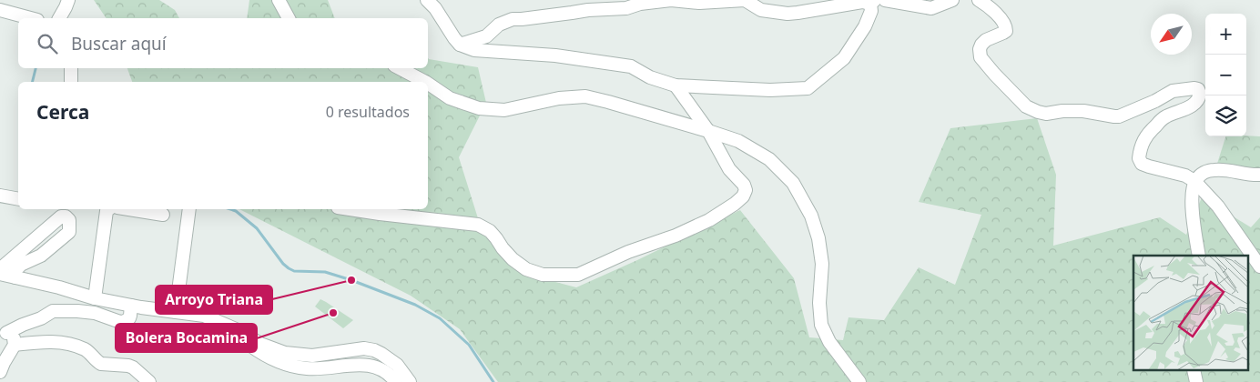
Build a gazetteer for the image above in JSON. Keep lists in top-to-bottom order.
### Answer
{
  "places": ["Arroyo Triana", "Bolera Bocamina"],
  "north": "bottom left",
  "page": {
    "map_buttons": ["+", "−"],
    "search": "Buscar aquí",
    "heading": ["Cerca", "0 resultados"]
  }
}
